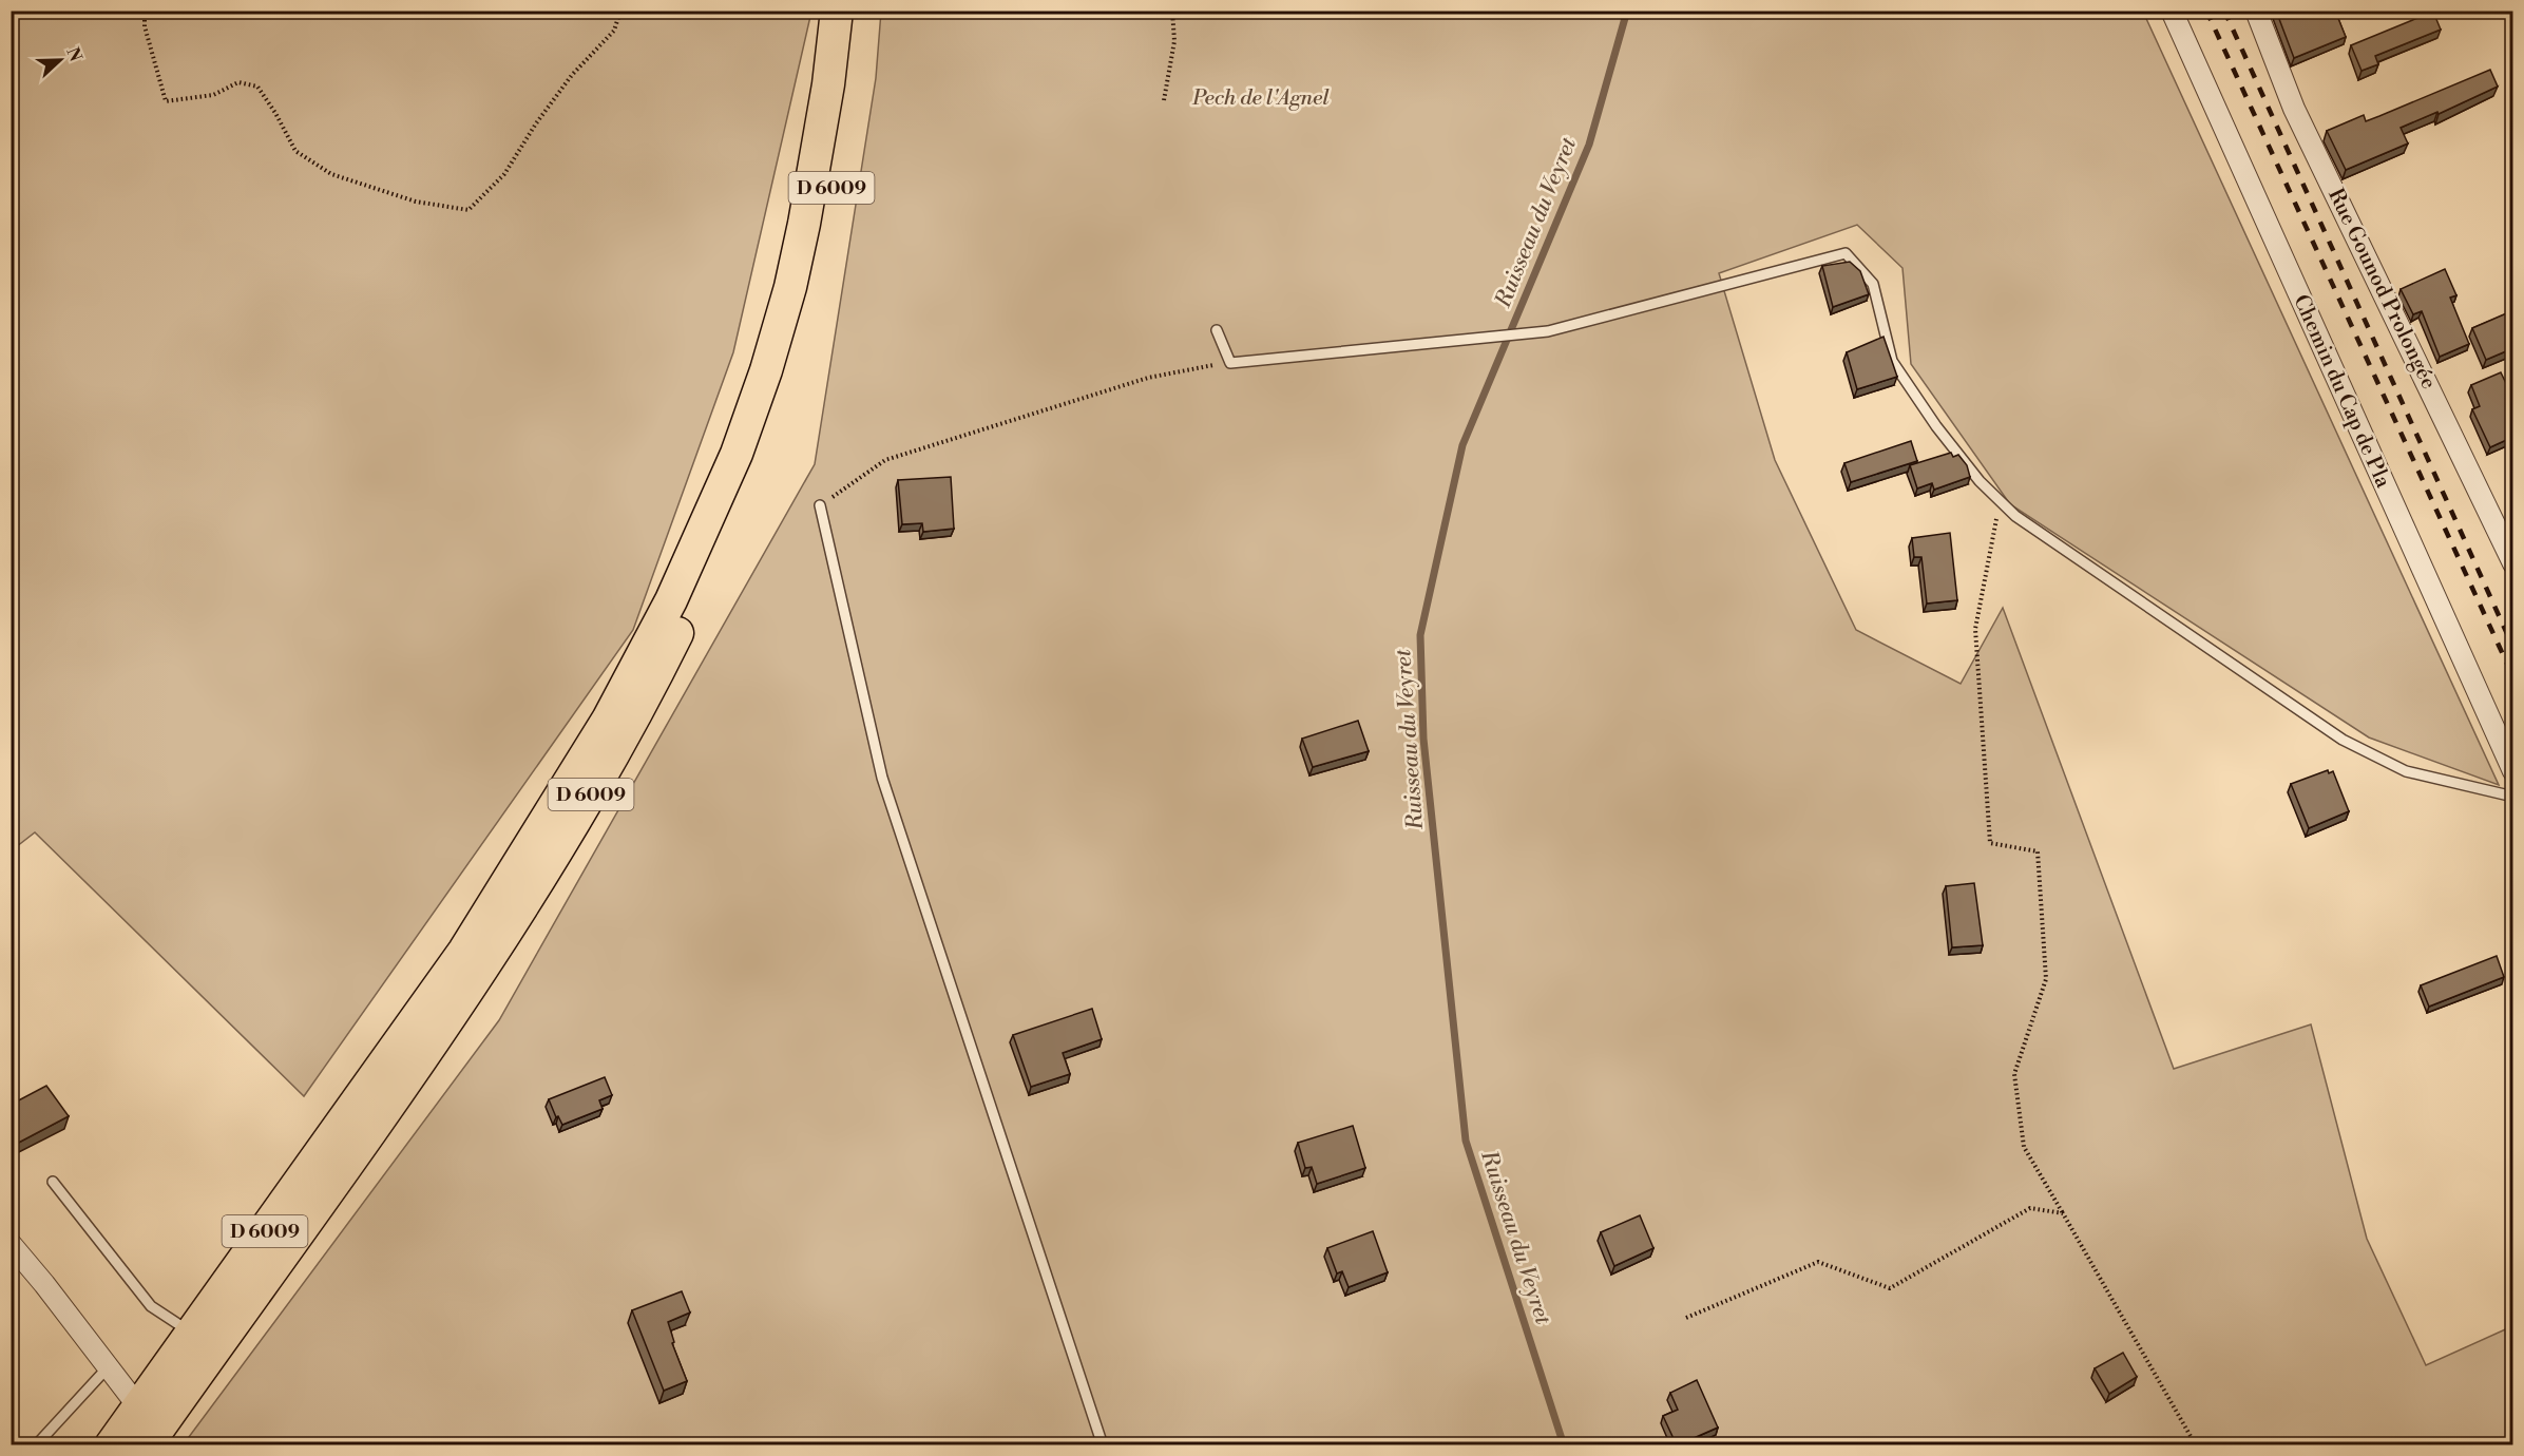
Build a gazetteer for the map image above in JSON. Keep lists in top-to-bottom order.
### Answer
{
  "streets": {
    "main road": ["D 6009"],
    "street": ["Rue Gounod Prolongée", "Chemin du Cap de Pla"]
  },
  "water": ["Ruisseau du Veyret"],
  "parks": ["Pech de l'Agnel"],
  "north": "right"
}
